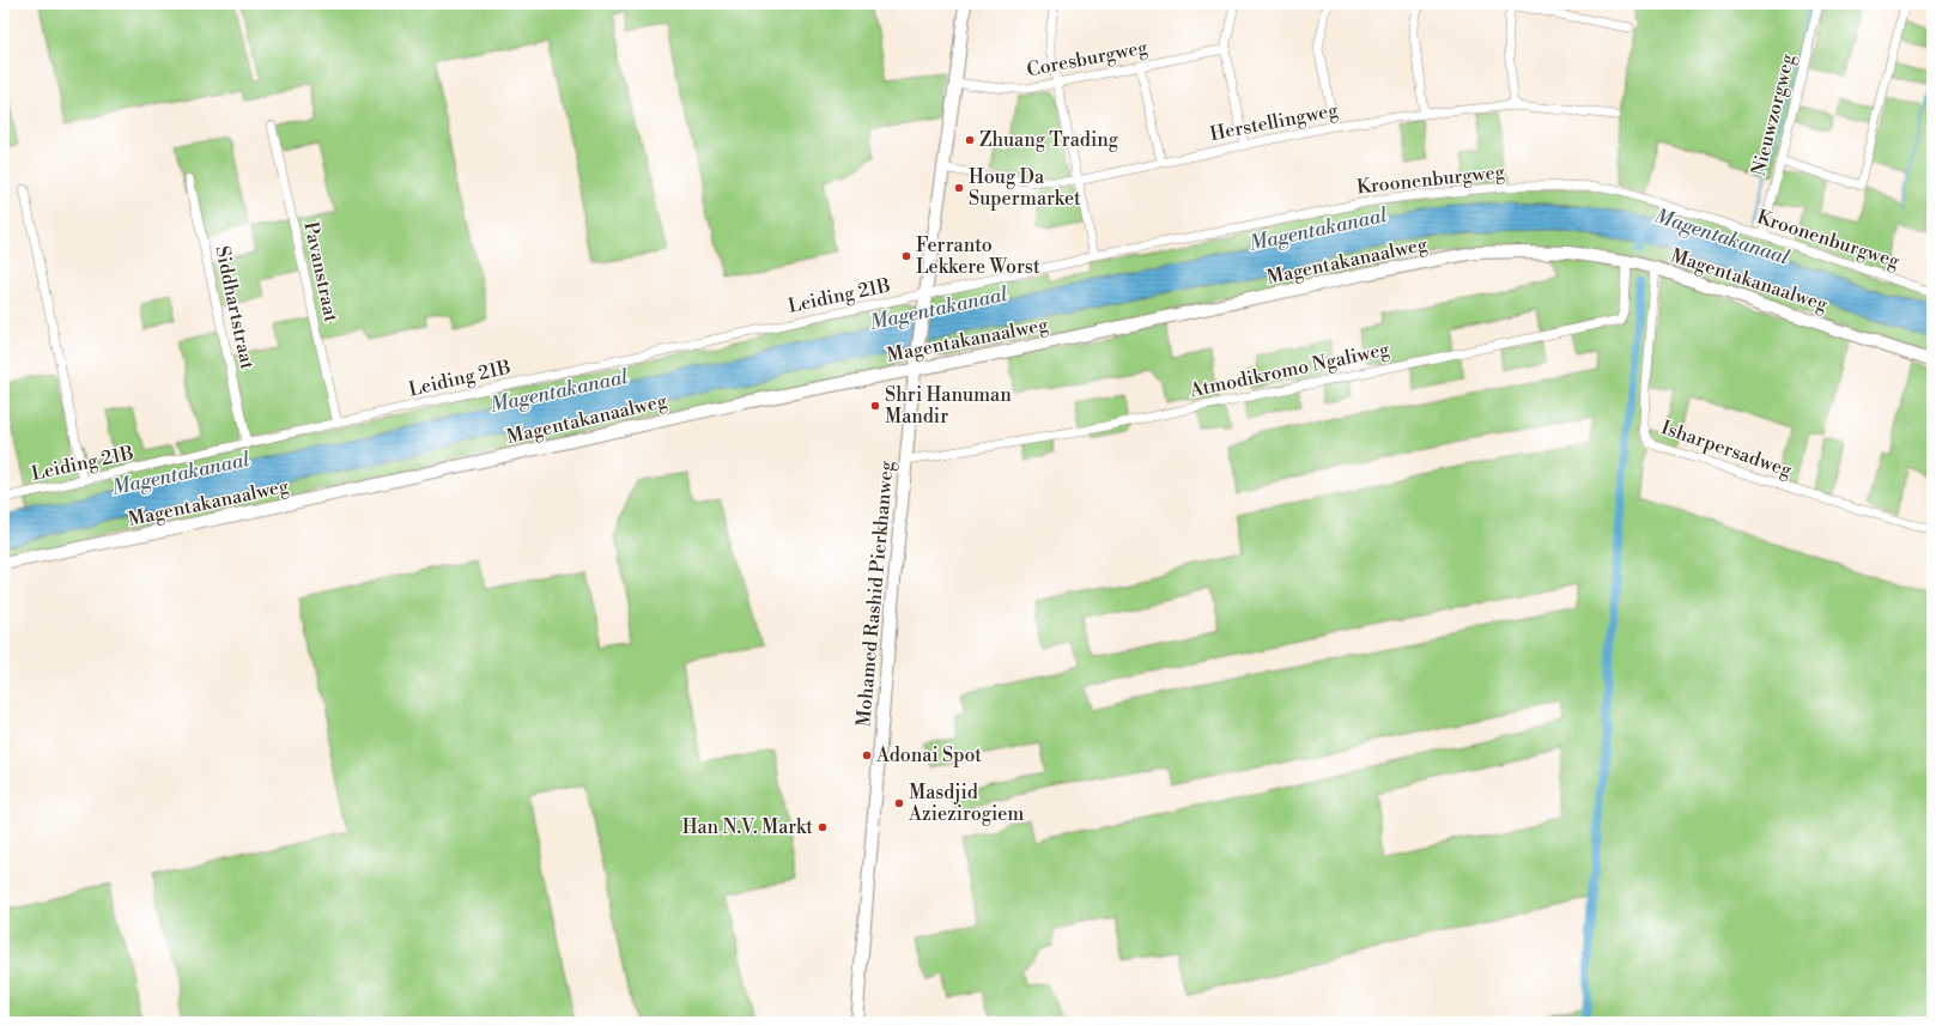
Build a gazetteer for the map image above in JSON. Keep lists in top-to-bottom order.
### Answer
{
  "streets": {
    "street": [
      "Coresburgweg",
      "Nieuwzorgweg",
      "Herstellingweg",
      "Kroonenburgweg",
      "Magentakanaalweg",
      "Pavanstraat",
      "Leiding 21B",
      "Siddhartstraat",
      "Atmodikromo Ngaliweg",
      "Isharpersadweg",
      "Mohamed Rashid Pierkhanweg"
    ]
  },
  "crossings": [
    ["Coresburgweg", "Mohamed Rashid Pierkhanweg"],
    ["Nieuwzorgweg", "Kroonenburgweg"],
    ["Herstellingweg", "Mohamed Rashid Pierkhanweg"],
    ["Kroonenburgweg", "Leiding 21B"],
    ["Kroonenburgweg", "Mohamed Rashid Pierkhanweg"],
    ["Magentakanaalweg", "Atmodikromo Ngaliweg"],
    ["Magentakanaalweg", "Isharpersadweg"],
    ["Magentakanaalweg", "Mohamed Rashid Pierkhanweg"],
    ["Pavanstraat", "Leiding 21B"],
    ["Leiding 21B", "Siddhartstraat"],
    ["Leiding 21B", "Mohamed Rashid Pierkhanweg"],
    ["Atmodikromo Ngaliweg", "Mohamed Rashid Pierkhanweg"]
  ],
  "water": ["Magentakanaal"],
  "places": [
    "Zhuang Trading",
    "Houg Da Supermarket",
    "Ferranto Lekkere Worst",
    "Shri Hanuman Mandir",
    "Adonai Spot",
    "Masdjid Aziezirogiem",
    "Han N.V. Markt"
  ]
}
